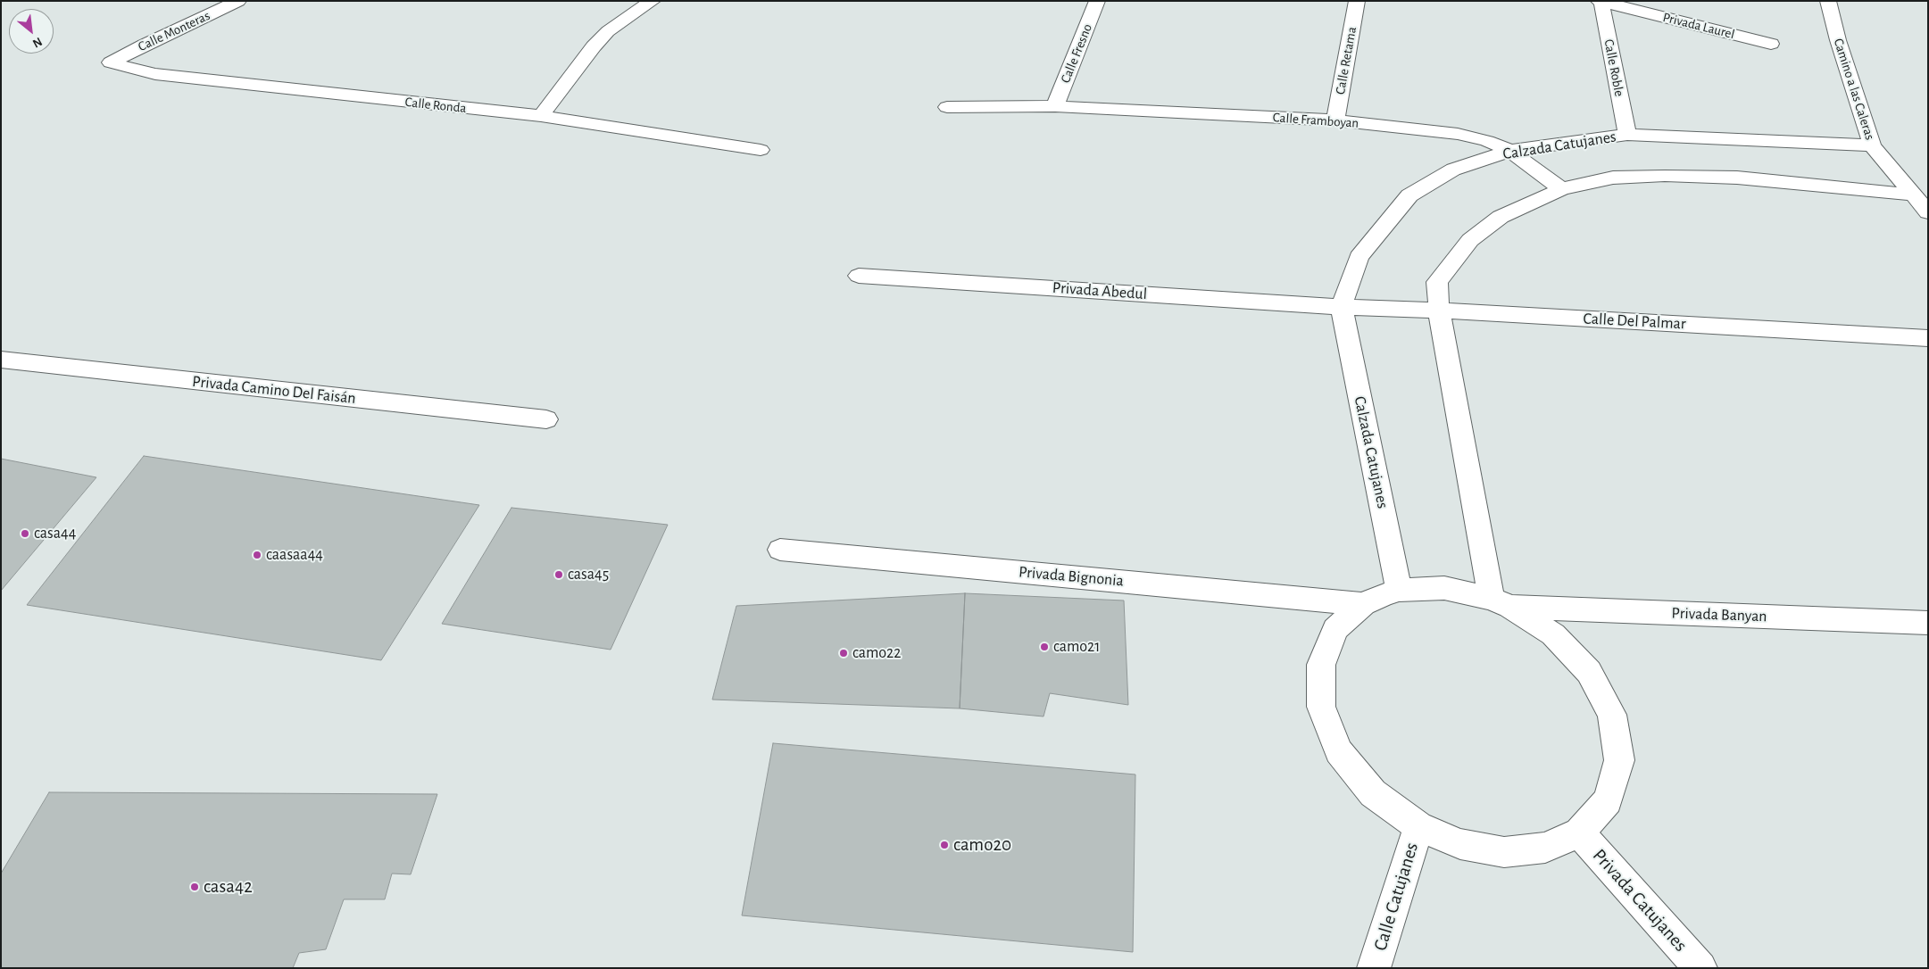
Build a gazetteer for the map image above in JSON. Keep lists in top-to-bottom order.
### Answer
{
  "streets": {
    "street": [
      "Privada Laurel",
      "Calle Monteras",
      "Calle Fresno",
      "Calle Retama",
      "Calle Roble",
      "Camino a las Caleras",
      "Calle Ronda",
      "Calle Framboyan",
      "Calzada Catujanes",
      "Privada Abedul",
      "Calle Del Palmar",
      "Privada Camino Del Faisán",
      "Privada Bignonia",
      "Privada Banyan",
      "Calle Catujanes",
      "Privada Catujanes"
    ]
  },
  "crossings": [
    ["Privada Laurel", "Calle Roble"],
    ["Calle Monteras", "Calle Ronda"],
    ["Calle Fresno", "Calle Framboyan"],
    ["Calle Retama", "Calle Framboyan"],
    ["Calle Roble", "Calzada Catujanes"],
    ["Camino a las Caleras", "Calzada Catujanes"],
    ["Calle Framboyan", "Calzada Catujanes"],
    ["Calzada Catujanes", "Privada Abedul"],
    ["Calzada Catujanes", "Calle Del Palmar"],
    ["Calzada Catujanes", "Privada Banyan"],
    ["Privada Abedul", "Calle Del Palmar"]
  ],
  "places": [
    "casa44",
    "caasaa44",
    "casa45",
    "camo21",
    "camo22",
    "camo20",
    "casa42"
  ],
  "north": "bottom right"
}
